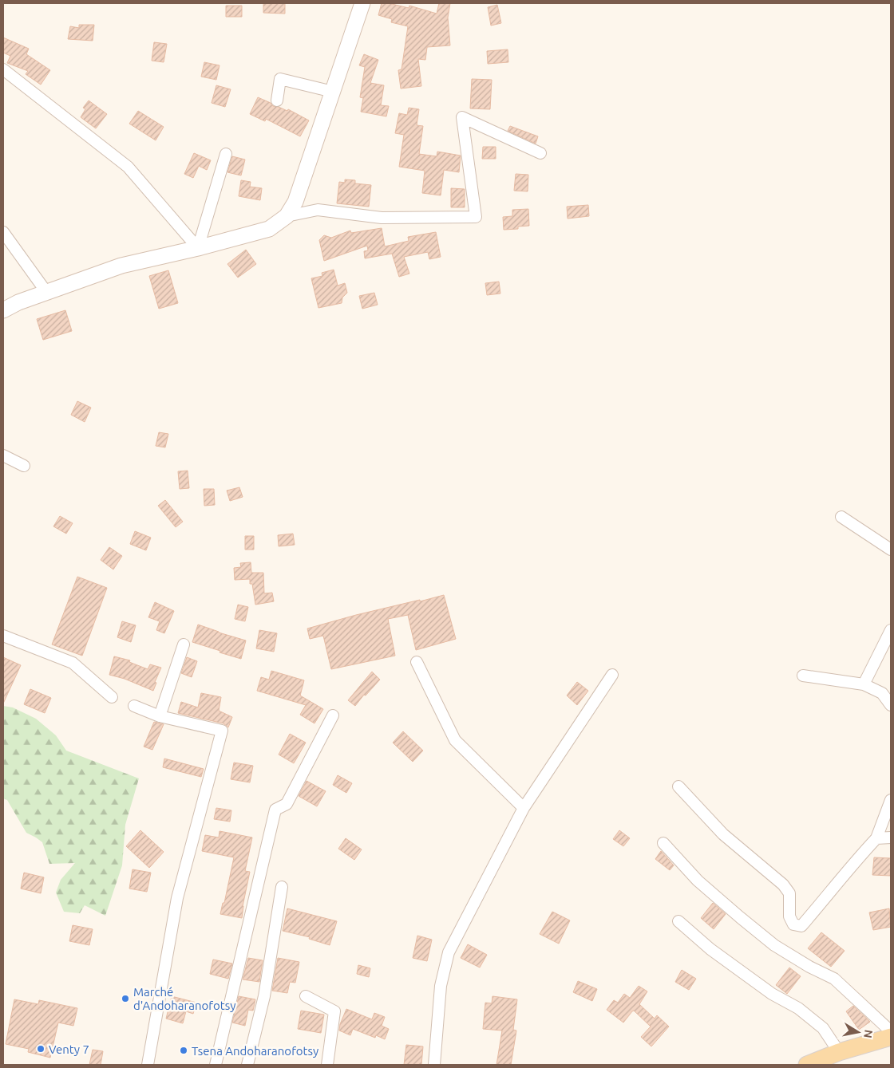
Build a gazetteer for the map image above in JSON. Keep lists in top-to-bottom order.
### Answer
{
  "places": ["Marché d'Andoharanofotsy", "Venty 7", "Tsena Andoharanofotsy"],
  "north": "right"
}
